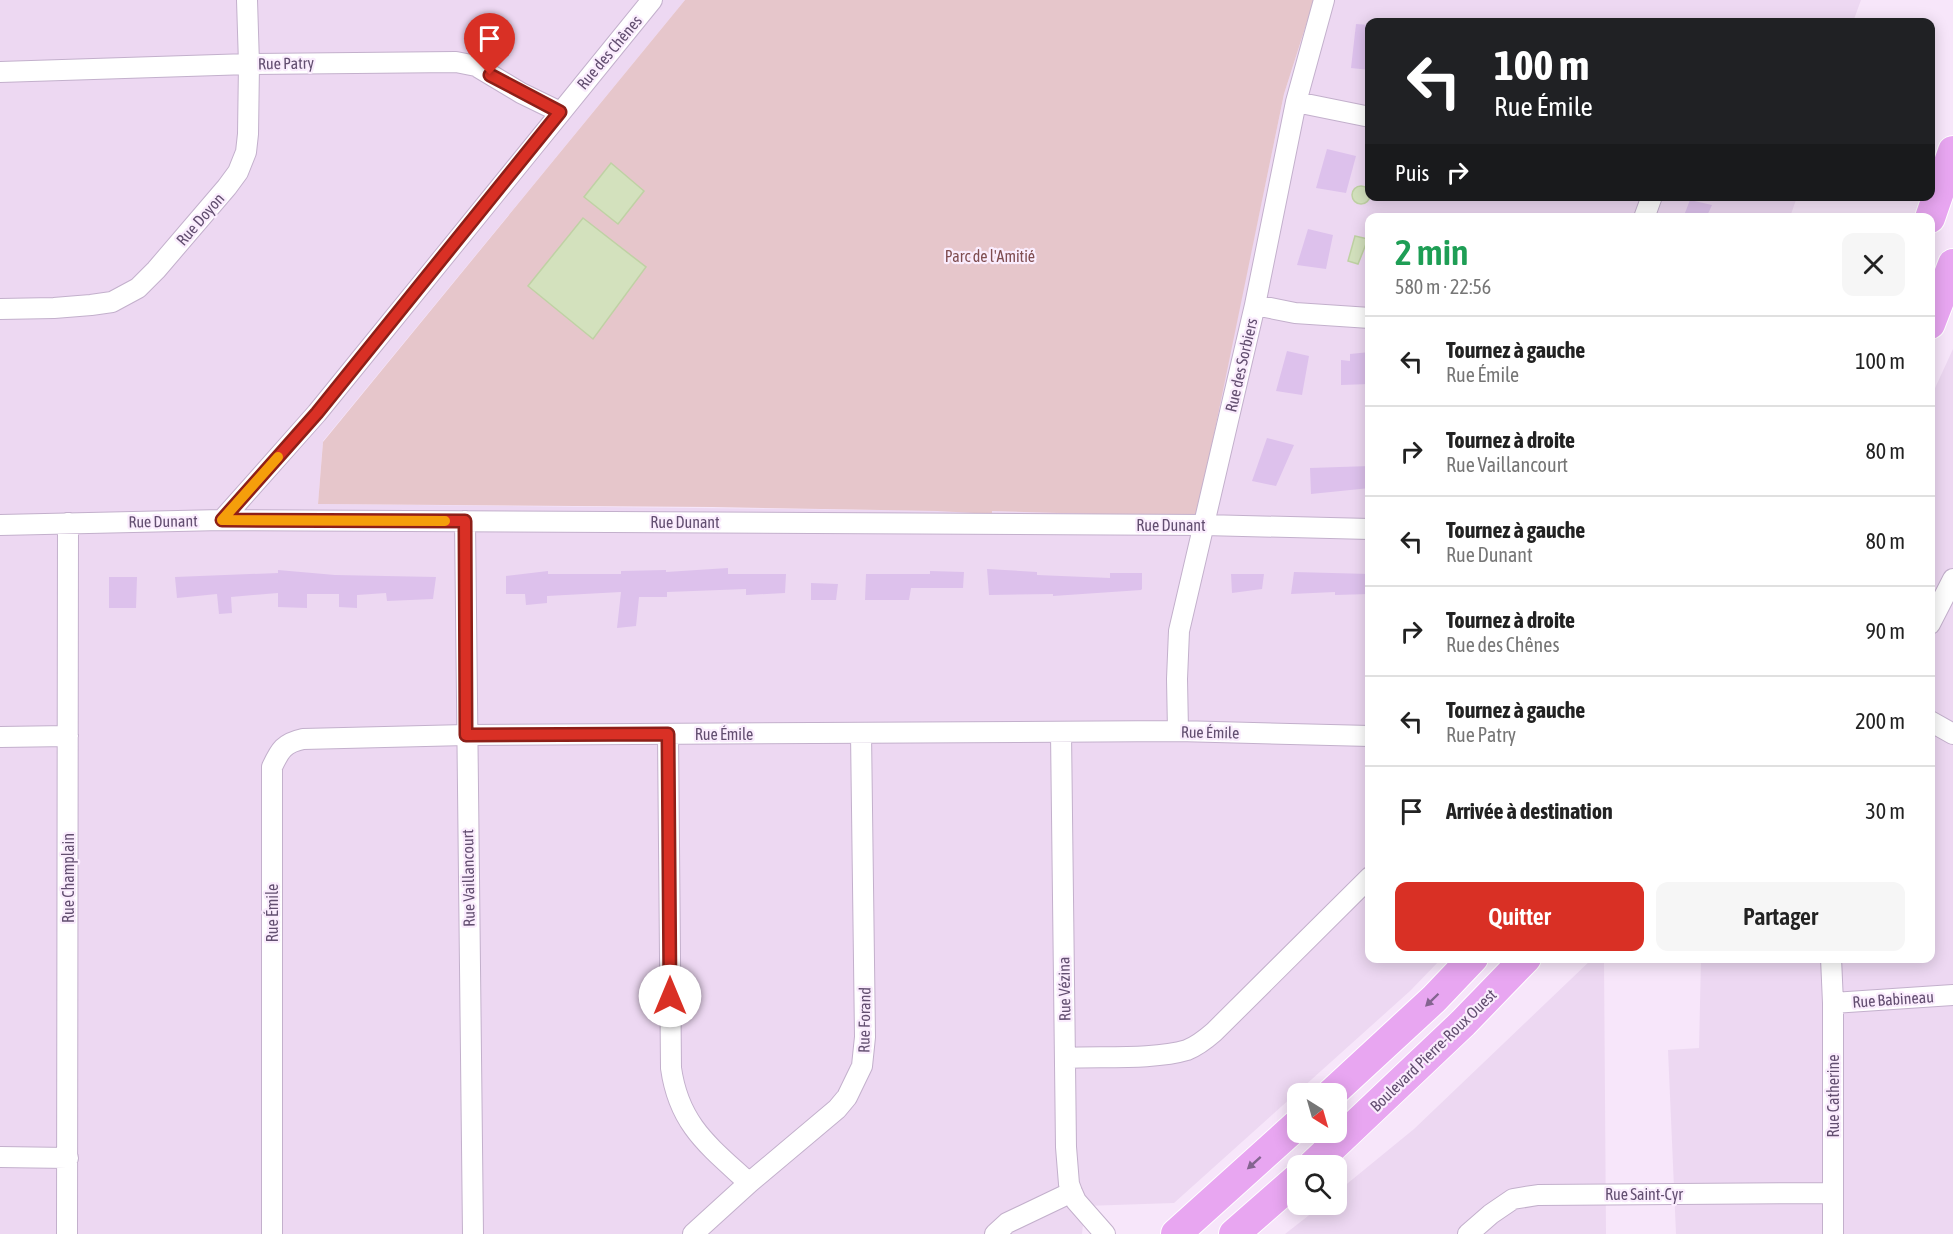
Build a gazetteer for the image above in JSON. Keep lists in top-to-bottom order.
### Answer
{
  "streets": {
    "main road": ["Boulevard Pierre-Roux Ouest"],
    "street": [
      "Rue des Chênes",
      "Rue Patry",
      "Rue Doyon",
      "Rue des Sorbiers",
      "Rue Dunant",
      "Rue Émile",
      "Rue Champlain",
      "Rue Vaillancourt",
      "Rue Vézina",
      "Rue Babineau",
      "Rue Forand",
      "Rue Catherine",
      "Rue Saint-Cyr"
    ]
  },
  "crossings": [
    ["Rue des Chênes", "Rue Patry"],
    ["Rue des Chênes", "Rue Dunant"],
    ["Rue Patry", "Rue Doyon"],
    ["Rue des Sorbiers", "Rue Dunant"],
    ["Rue des Sorbiers", "Rue Émile"],
    ["Rue Dunant", "Rue Champlain"],
    ["Rue Dunant", "Rue Vaillancourt"],
    ["Rue Émile", "Rue Vaillancourt"],
    ["Rue Émile", "Rue Vézina"],
    ["Rue Émile", "Rue Forand"],
    ["Rue Babineau", "Rue Catherine"],
    ["Rue Catherine", "Rue Saint-Cyr"]
  ],
  "parks": ["Parc de l'Amitié"],
  "north": "bottom right",
  "page": {
    "turn": ["100 m", "Rue Émile"],
    "then": "Puis",
    "heading": ["2 min", "580 m · 22:56"],
    "list": [
      {
        "name": "Tournez à gauche",
        "note": "Rue Émile",
        "value": "100 m"
      },
      {
        "name": "Tournez à droite",
        "note": "Rue Vaillancourt",
        "value": "80 m"
      },
      {
        "name": "Tournez à gauche",
        "note": "Rue Dunant",
        "value": "80 m"
      },
      {
        "name": "Tournez à droite",
        "note": "Rue des Chênes",
        "value": "90 m"
      },
      {
        "name": "Tournez à gauche",
        "note": "Rue Patry",
        "value": "200 m"
      },
      {
        "name": "Arrivée à destination",
        "value": "30 m"
      }
    ],
    "buttons": ["Quitter", "Partager"]
  }
}
